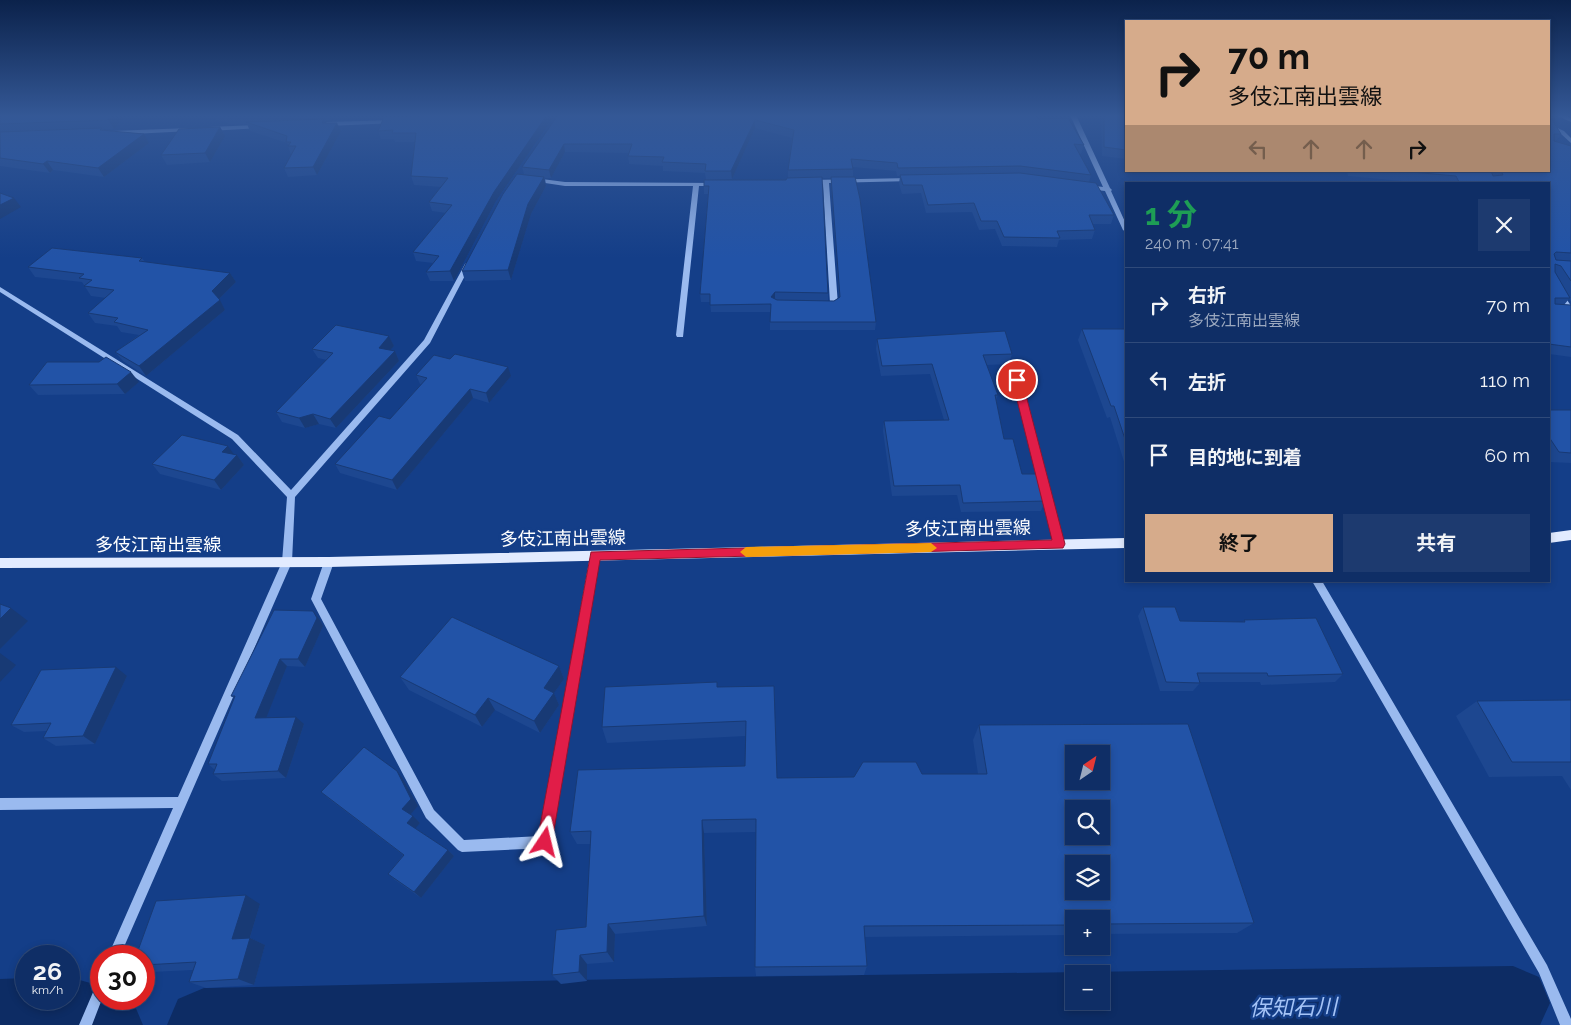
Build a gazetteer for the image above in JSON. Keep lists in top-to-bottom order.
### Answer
{
  "streets": {
    "main road": ["多伎江南出雲線"]
  },
  "water": ["保知石川"],
  "north": "top right",
  "page": {
    "turn": ["70 m", "多伎江南出雲線"],
    "heading": ["1 分", "240 m · 07:41"],
    "list": [
      {
        "name": "右折",
        "note": "多伎江南出雲線",
        "value": "70 m"
      },
      {
        "name": "左折",
        "value": "110 m"
      },
      {
        "name": "目的地に到着",
        "value": "60 m"
      }
    ],
    "buttons": ["終了", "共有"],
    "map_buttons": ["+", "−"],
    "speed": "26 km/h",
    "limit": "30"
  }
}
